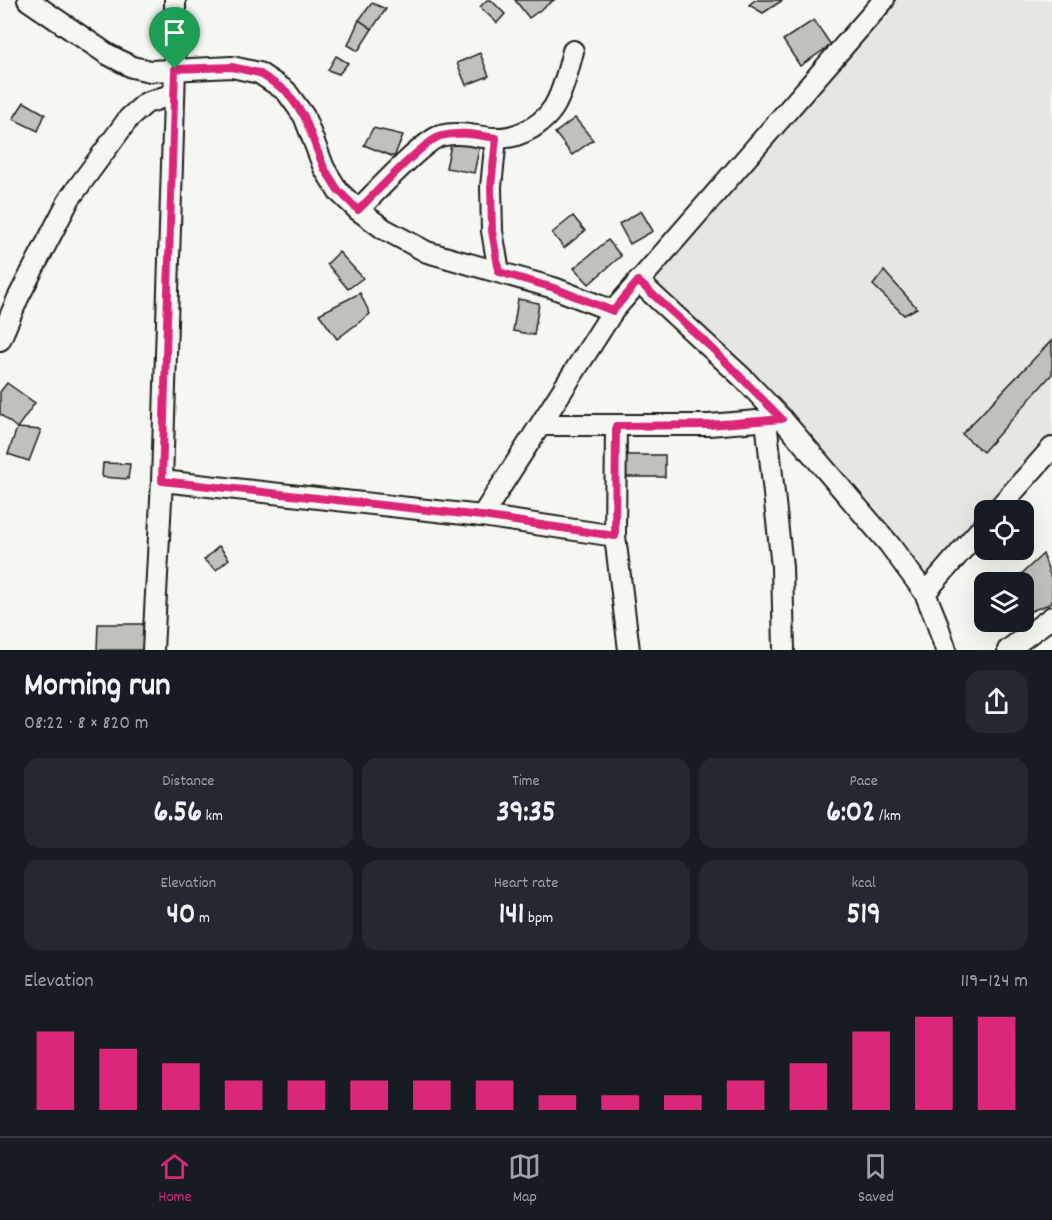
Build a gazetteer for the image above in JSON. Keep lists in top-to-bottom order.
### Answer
{
  "page": {
    "heading": ["Morning run", "08:22 · 8 × 820 m"],
    "stats": [
      ["Distance", "6.56 km"],
      ["Time", "39:35"],
      ["Pace", "6:02 /km"],
      ["Elevation", "40 m"],
      ["Heart rate", "141 bpm"],
      ["kcal", "519"]
    ],
    "chart": ["Elevation", "119–124 m"],
    "tabs": ["Home", "Map", "Saved"]
  }
}
